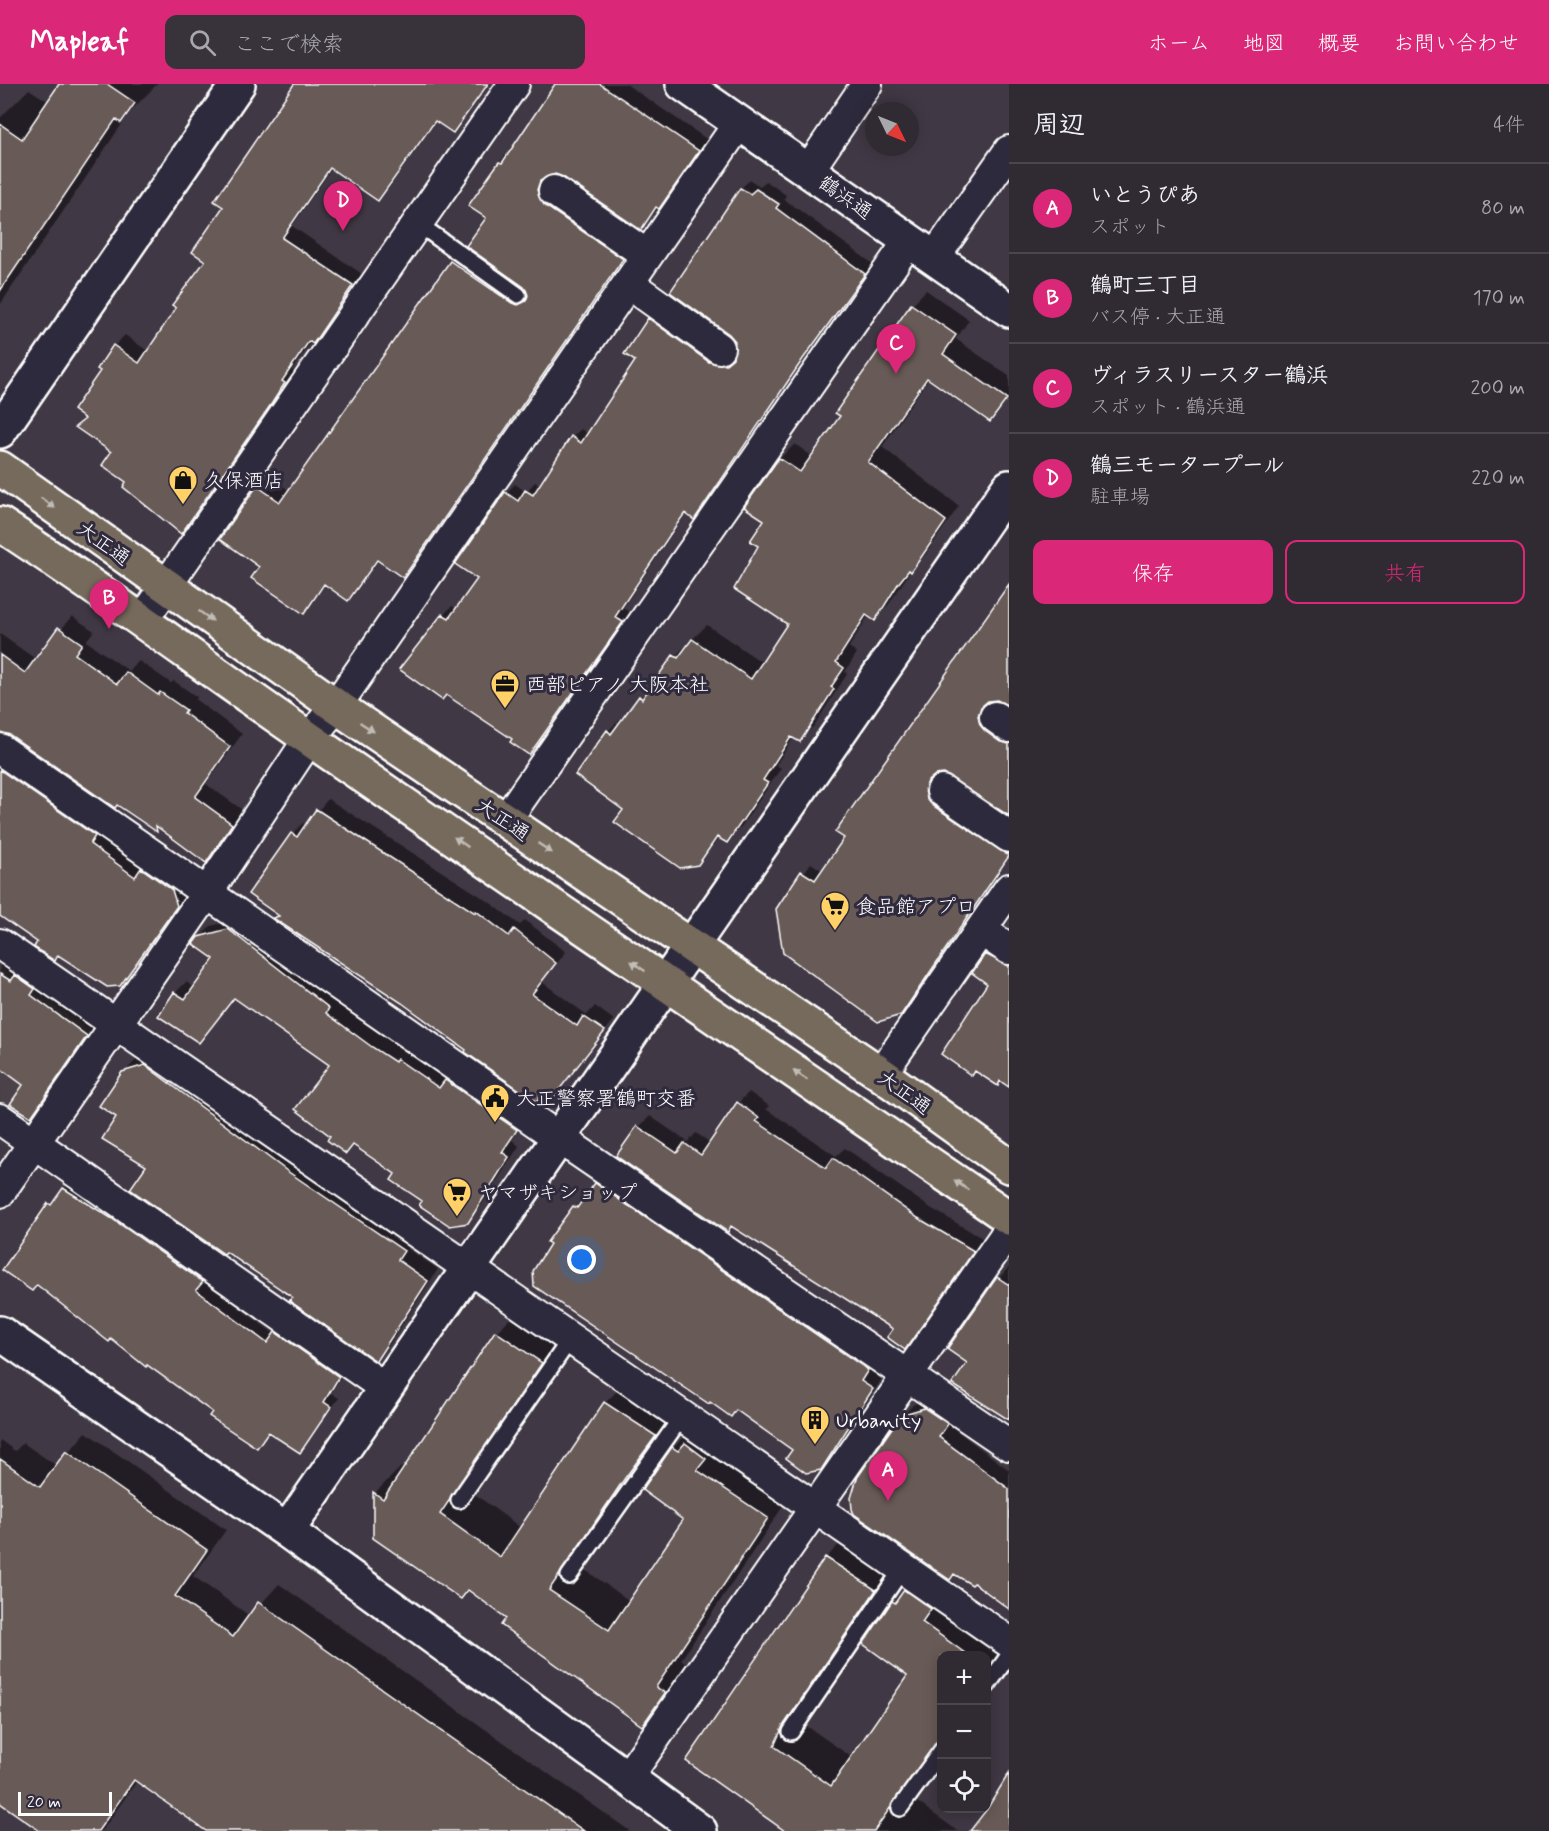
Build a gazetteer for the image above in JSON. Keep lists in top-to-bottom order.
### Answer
{
  "streets": {
    "main road": ["大正通"],
    "street": ["鶴浜通"]
  },
  "places": {
    "shop": ["久保酒店"],
    "office": ["西部ピアノ 大阪本社"],
    "supermarket": ["食品館アプロ", "ヤマザキショップ"],
    "public building": ["大正警察署鶴町交番"],
    "building": ["Urbanity"]
  },
  "scale_bar": "20 m",
  "north": "bottom right",
  "page": {
    "header": "Mapleaf",
    "search": "ここで検索",
    "nav": [
      "ホーム",
      "地図",
      "概要",
      "お問い合わせ"
    ],
    "heading": ["周辺", "4件"],
    "list": [
      {
        "mark": "A",
        "name": "いとうぴあ",
        "note": "スポット",
        "value": "80 m"
      },
      {
        "mark": "B",
        "name": "鶴町三丁目",
        "note": "バス停 · 大正通",
        "value": "170 m"
      },
      {
        "mark": "C",
        "name": "ヴィラスリースター鶴浜",
        "note": "スポット · 鶴浜通",
        "value": "200 m"
      },
      {
        "mark": "D",
        "name": "鶴三モータープール",
        "note": "駐車場",
        "value": "220 m"
      }
    ],
    "pins": [
      "D",
      "C",
      "B",
      "A"
    ],
    "buttons": ["保存", "共有"],
    "map_buttons": ["+", "−"],
    "scale": "20 m"
  }
}
